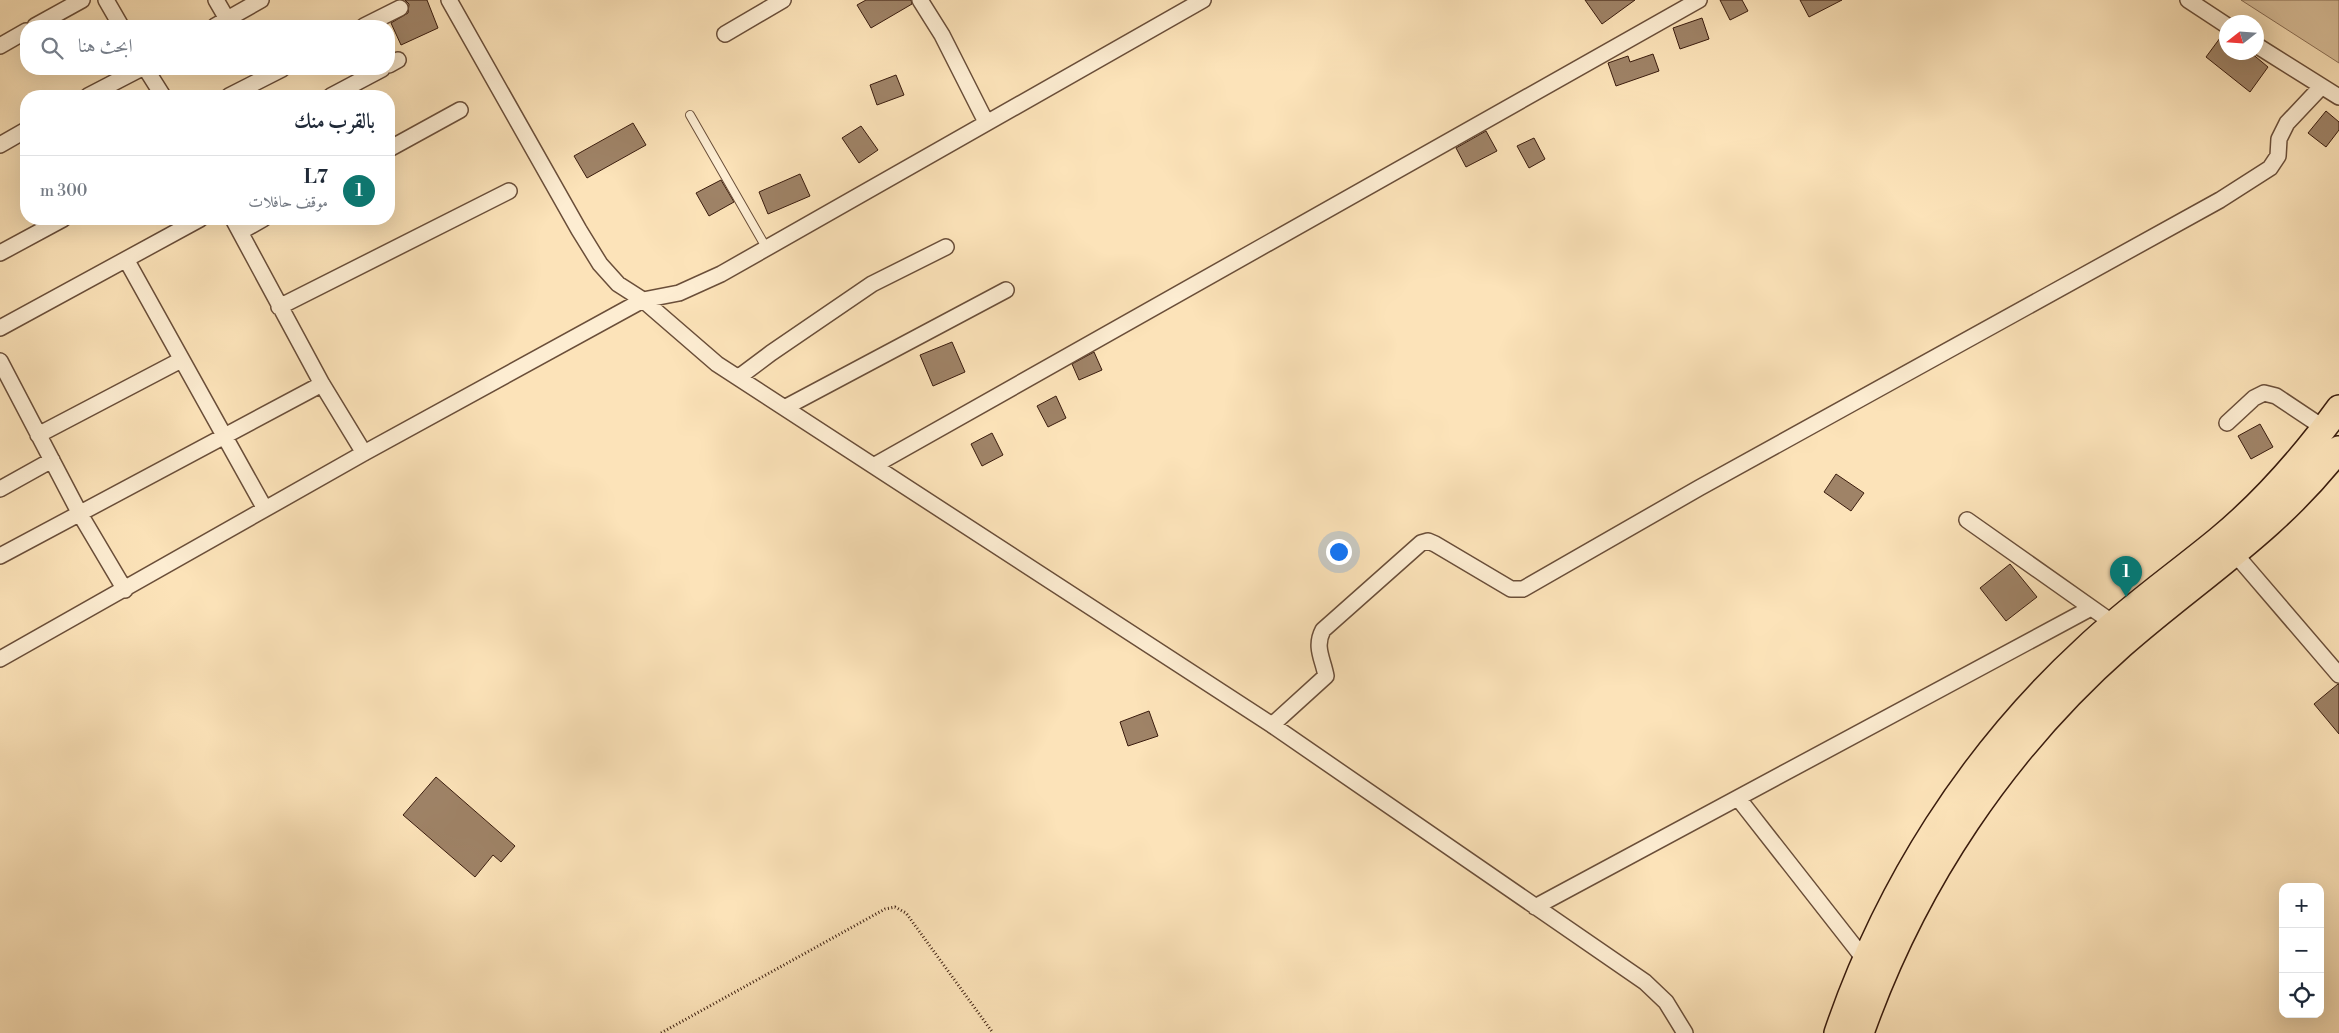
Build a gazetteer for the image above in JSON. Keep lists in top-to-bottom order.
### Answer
{
  "north": "left",
  "page": {
    "search": "ابحث هنا",
    "heading": "بالقرب منك",
    "list": [
      {
        "mark": "1",
        "name": "L7",
        "note": "موقف حافلات",
        "value": "300 m"
      }
    ],
    "pins": "1",
    "map_buttons": ["+", "−"]
  }
}
